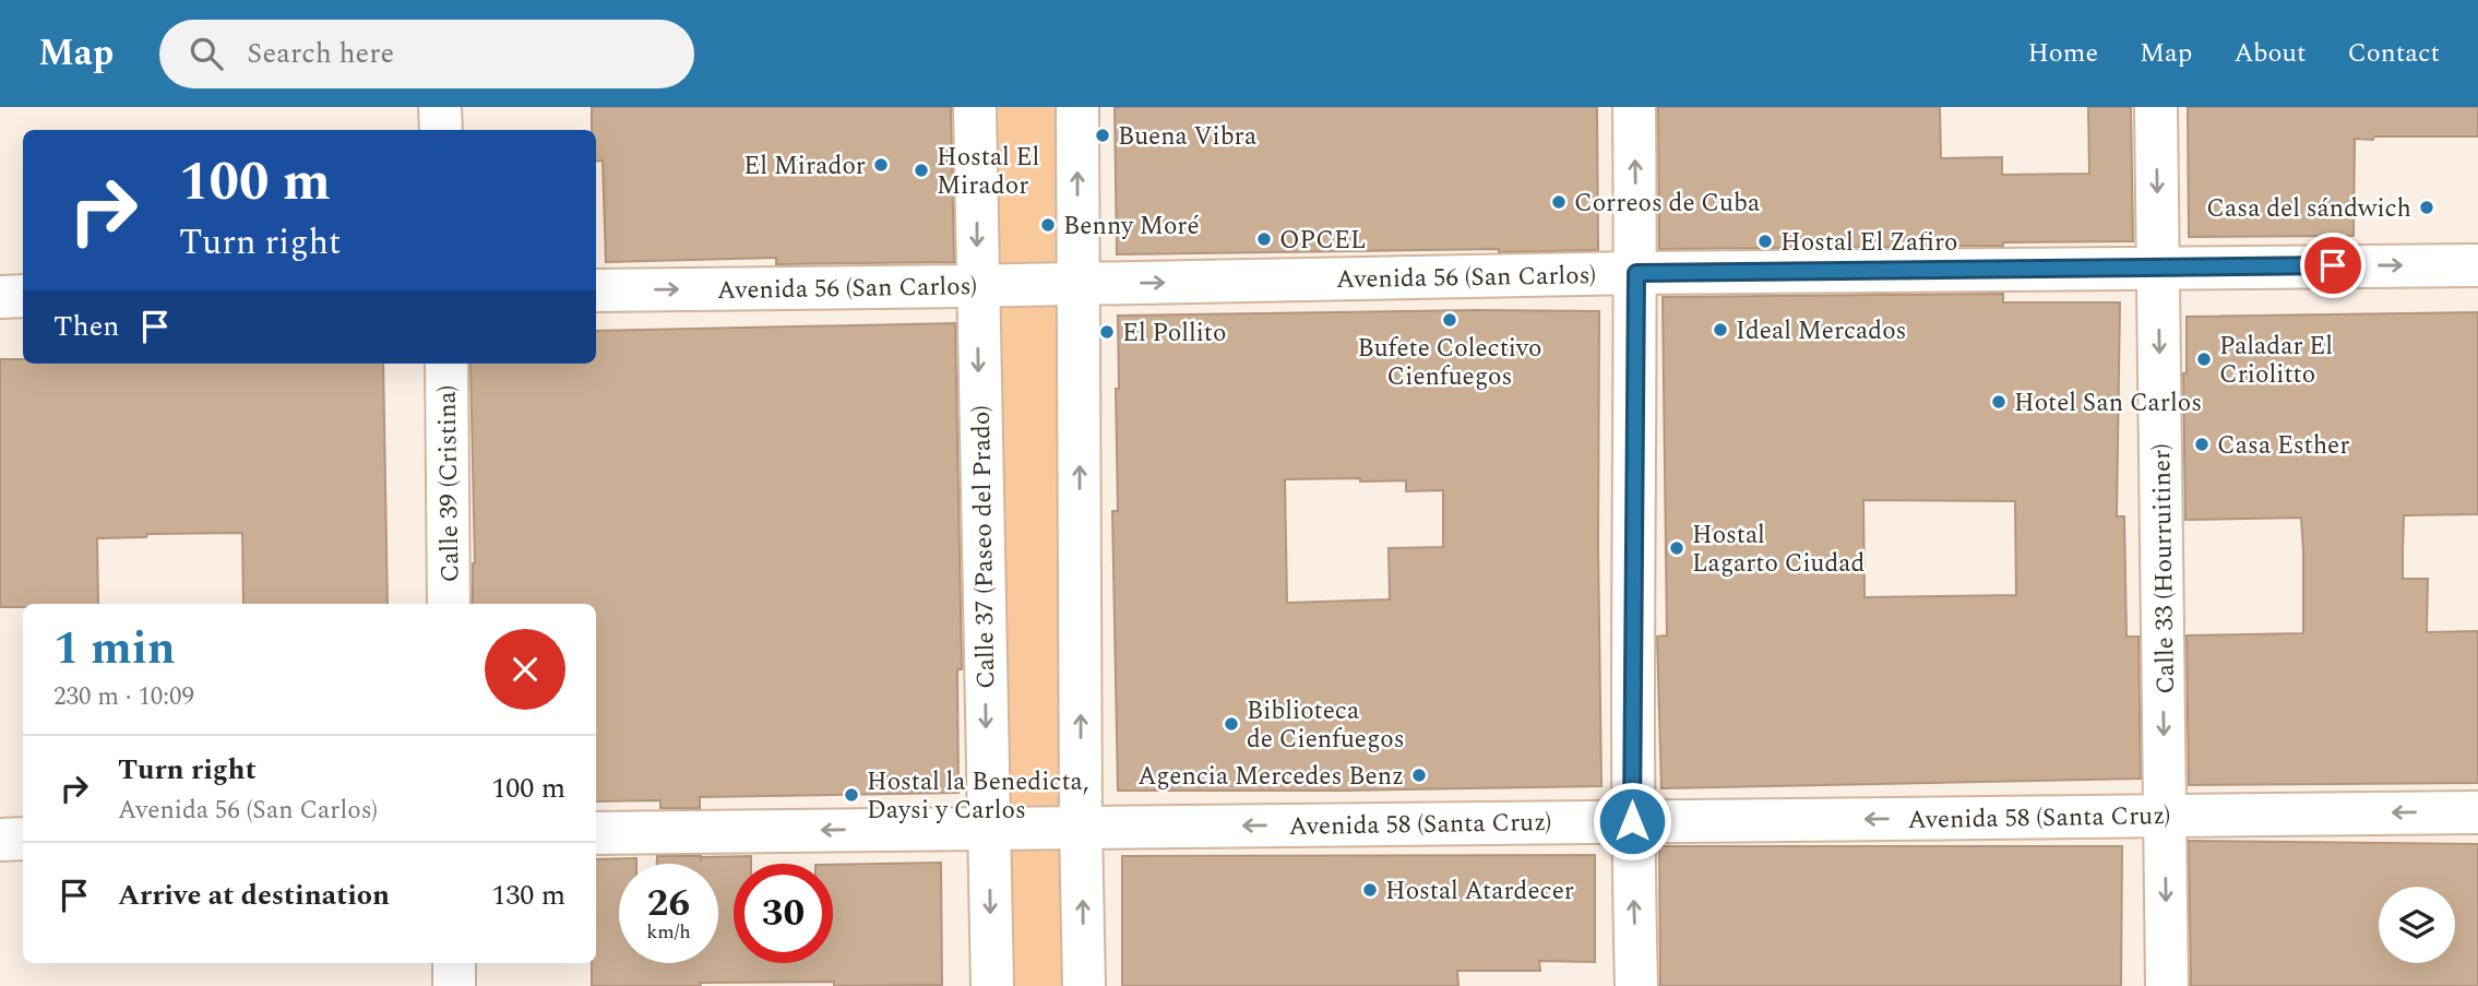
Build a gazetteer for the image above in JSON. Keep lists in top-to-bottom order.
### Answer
{
  "streets": {
    "main road": [
      "Avenida 56 (San Carlos)",
      "Calle 39 (Cristina)",
      "Calle 37 (Paseo del Prado)",
      "Calle 33 (Hourruitiner)",
      "Avenida 58 (Santa Cruz)"
    ]
  },
  "crossings": [
    ["Avenida 56 (San Carlos)", "Calle 37 (Paseo del Prado)"],
    ["Avenida 56 (San Carlos)", "Calle 33 (Hourruitiner)"],
    ["Calle 37 (Paseo del Prado)", "Avenida 58 (Santa Cruz)"],
    ["Calle 33 (Hourruitiner)", "Avenida 58 (Santa Cruz)"]
  ],
  "one_way": ["Avenida 56 (San Carlos)", "Calle 33 (Hourruitiner)", "Avenida 58 (Santa Cruz)"],
  "places": [
    "Buena Vibra",
    "El Mirador",
    "Hostal El Mirador",
    "Correos de Cuba",
    "Casa del sándwich",
    "Benny Moré",
    "OPCEL",
    "Hostal El Zafiro",
    "Bufete Colectivo Cienfuegos",
    "Ideal Mercados",
    "El Pollito",
    "Paladar El Criolitto",
    "Hotel San Carlos",
    "Casa Esther",
    "Hostal Lagarto Ciudad",
    "Biblioteca de Cienfuegos",
    "Agencia Mercedes Benz",
    "Hostal la Benedicta, Daysi y Carlos",
    "Hostal Atardecer"
  ],
  "page": {
    "header": "Map",
    "search": "Search here",
    "nav": [
      "Home",
      "Map",
      "About",
      "Contact"
    ],
    "turn": ["100 m", "Turn right"],
    "then": "Then",
    "heading": ["1 min", "230 m · 10:09"],
    "list": [
      {
        "name": "Turn right",
        "note": "Avenida 56 (San Carlos)",
        "value": "100 m"
      },
      {
        "name": "Arrive at destination",
        "value": "130 m"
      }
    ],
    "speed": "26 km/h",
    "limit": "30"
  }
}
